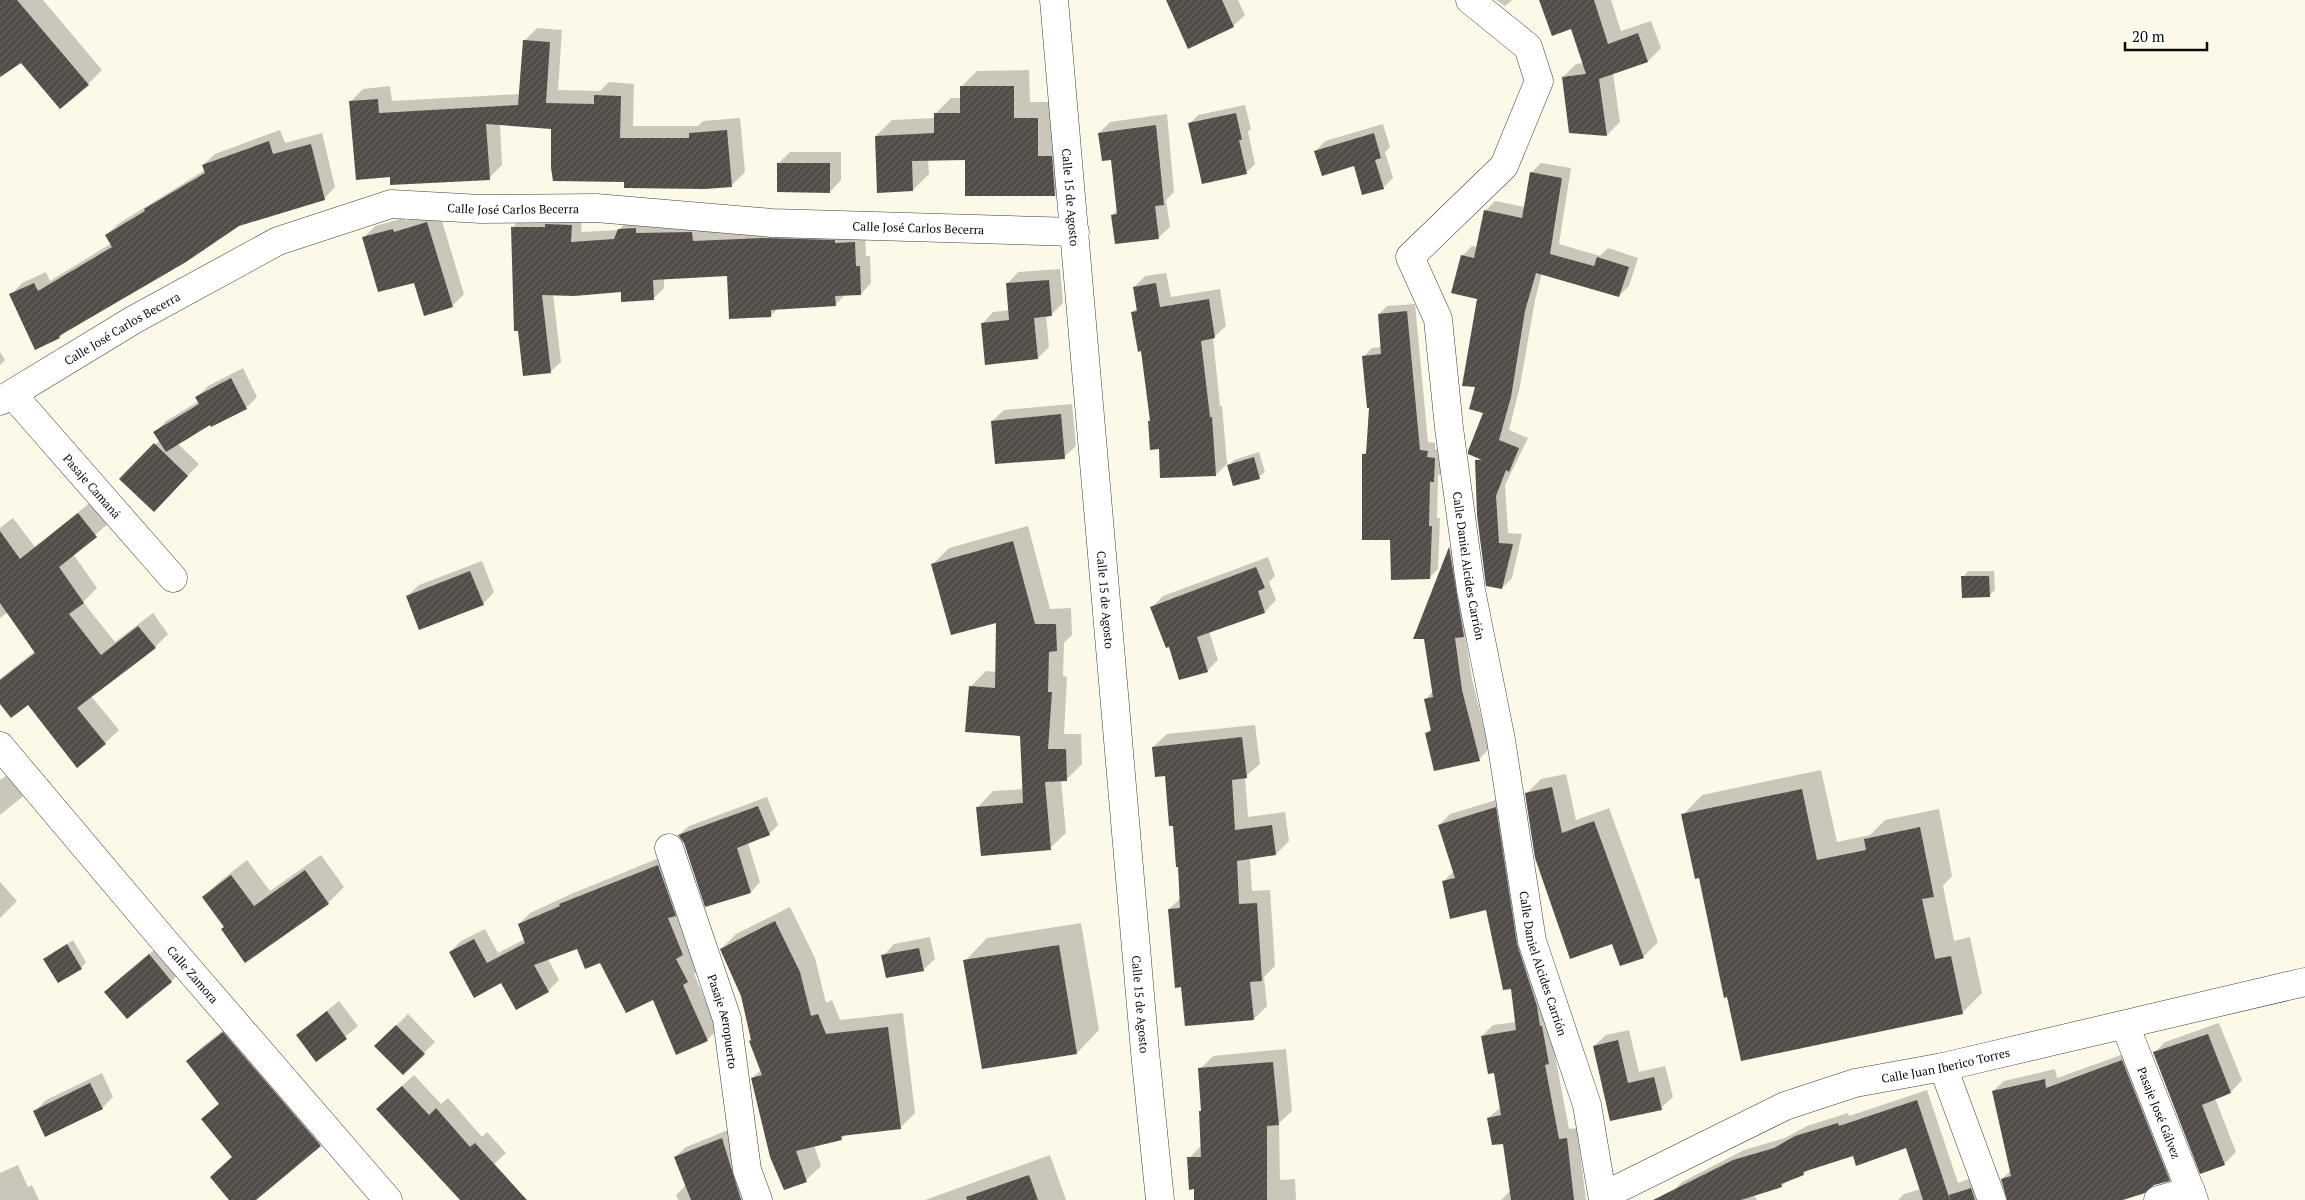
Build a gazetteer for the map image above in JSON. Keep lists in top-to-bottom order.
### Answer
{
  "streets": {
    "street": [
      "Calle 15 de Agosto",
      "Calle José Carlos Becerra",
      "Pasaje Camaná",
      "Calle Daniel Alcides Carrión",
      "Calle Zamora",
      "Pasaje Aeropuerto",
      "Calle Juan Iberico Torres",
      "Pasaje José Gálvez"
    ]
  },
  "crossings": [
    ["Calle 15 de Agosto", "Calle José Carlos Becerra"],
    ["Calle José Carlos Becerra", "Pasaje Camaná"],
    ["Calle Daniel Alcides Carrión", "Calle Juan Iberico Torres"],
    ["Calle Juan Iberico Torres", "Pasaje José Gálvez"]
  ],
  "scale_bar": "20 m"
}
